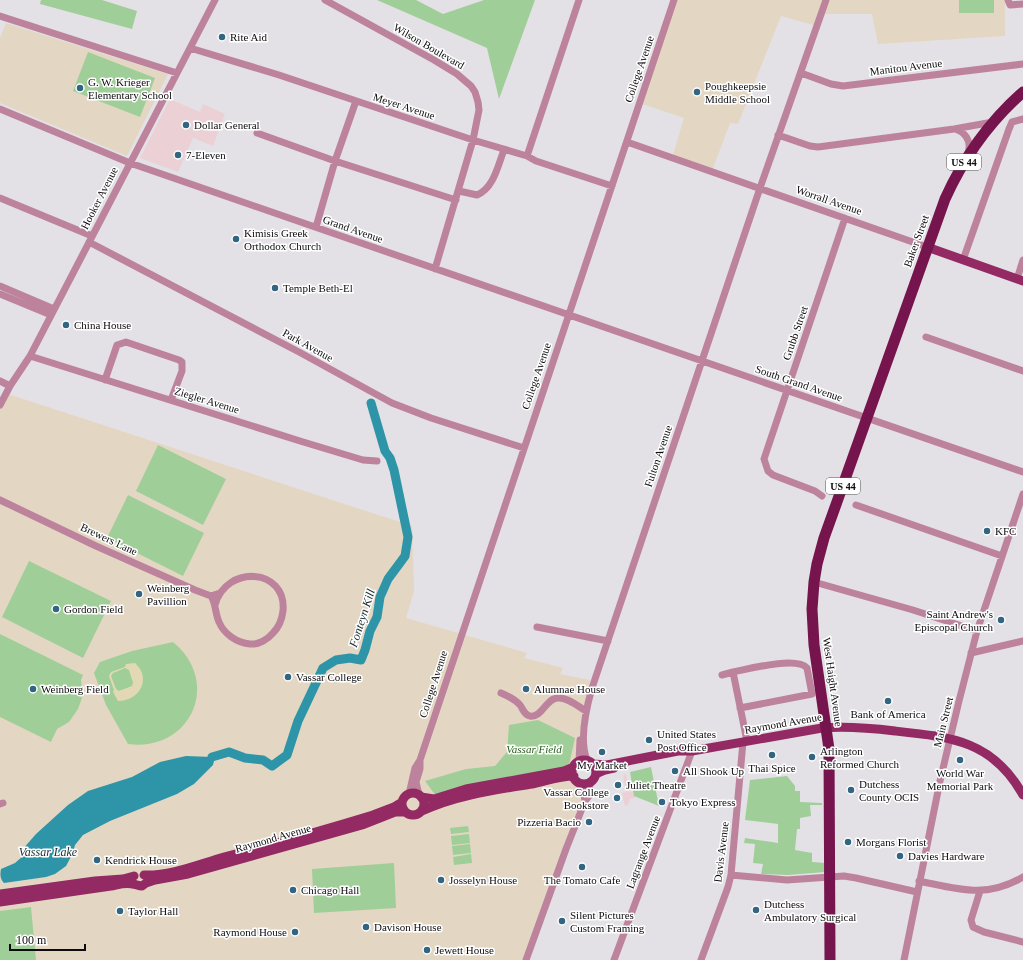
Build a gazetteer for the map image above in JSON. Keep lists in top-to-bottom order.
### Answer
{
  "streets": {
    "highway": ["US 44", "Baker Street", "West Haight Avenue"],
    "main road": ["Worrall Avenue", "Raymond Avenue"],
    "street": [
      "Wilson Boulevard",
      "Manitou Avenue",
      "College Avenue",
      "Meyer Avenue",
      "Hooker Avenue",
      "Grand Avenue",
      "Grubb Street",
      "Park Avenue",
      "South Grand Avenue",
      "Ziegler Avenue",
      "Fulton Avenue",
      "Brewers Lane",
      "Main Street",
      "Lagrange Avenue",
      "Davis Avenue"
    ]
  },
  "crossings": [
    ["Wilson Boulevard", "Meyer Avenue"],
    ["Wilson Boulevard", "Grand Avenue"],
    ["Manitou Avenue", "Fulton Avenue"],
    ["College Avenue", "Meyer Avenue"],
    ["College Avenue", "Worrall Avenue"],
    ["College Avenue", "Grand Avenue"],
    ["College Avenue", "Park Avenue"],
    ["College Avenue", "South Grand Avenue"],
    ["College Avenue", "Raymond Avenue"],
    ["Meyer Avenue", "Hooker Avenue"],
    ["Hooker Avenue", "Grand Avenue"],
    ["Hooker Avenue", "Park Avenue"],
    ["Hooker Avenue", "Ziegler Avenue"],
    ["Worrall Avenue", "Baker Street"],
    ["Worrall Avenue", "Grubb Street"],
    ["Worrall Avenue", "Fulton Avenue"],
    ["Grand Avenue", "South Grand Avenue"],
    ["Baker Street", "South Grand Avenue"],
    ["Baker Street", "West Haight Avenue"],
    ["Grubb Street", "South Grand Avenue"],
    ["South Grand Avenue", "Fulton Avenue"],
    ["South Grand Avenue", "West Haight Avenue"],
    ["Fulton Avenue", "Raymond Avenue"],
    ["West Haight Avenue", "Raymond Avenue"],
    ["Main Street", "Raymond Avenue"],
    ["Raymond Avenue", "Lagrange Avenue"],
    ["Raymond Avenue", "Davis Avenue"]
  ],
  "water": ["Fonteyn Kill", "Vassar Lake"],
  "parks": ["Vassar Field"],
  "places": [
    "Rite Aid",
    "G. W. Krieger Elementary School",
    "Poughkeepsie Middle School",
    "Dollar General",
    "7-Eleven",
    "Kimisis Greek Orthodox Church",
    "Temple Beth-El",
    "China House",
    "KFC",
    "Weinberg Pavillion",
    "Gordon Field",
    "Saint Andrew's Episcopal Church",
    "Vassar College",
    "Weinberg Field",
    "Alumnae House",
    "Bank of America",
    "United States Post Office",
    "My Market",
    "Thai Spice",
    "Arlington Reformed Church",
    "World War Memorial Park",
    "All Shook Up",
    "Juliet Theatre",
    "Dutchess County OCIS",
    "Vassar College Bookstore",
    "Tokyo Express",
    "Pizzeria Bacio",
    "Morgans Florist",
    "Davies Hardware",
    "Kendrick House",
    "The Tomato Cafe",
    "Josselyn House",
    "Chicago Hall",
    "Dutchess Ambulatory Surgical",
    "Taylor Hall",
    "Silent Pictures Custom Framing",
    "Davison House",
    "Raymond House",
    "Jewett House"
  ],
  "scale_bar": "100 m"
}
